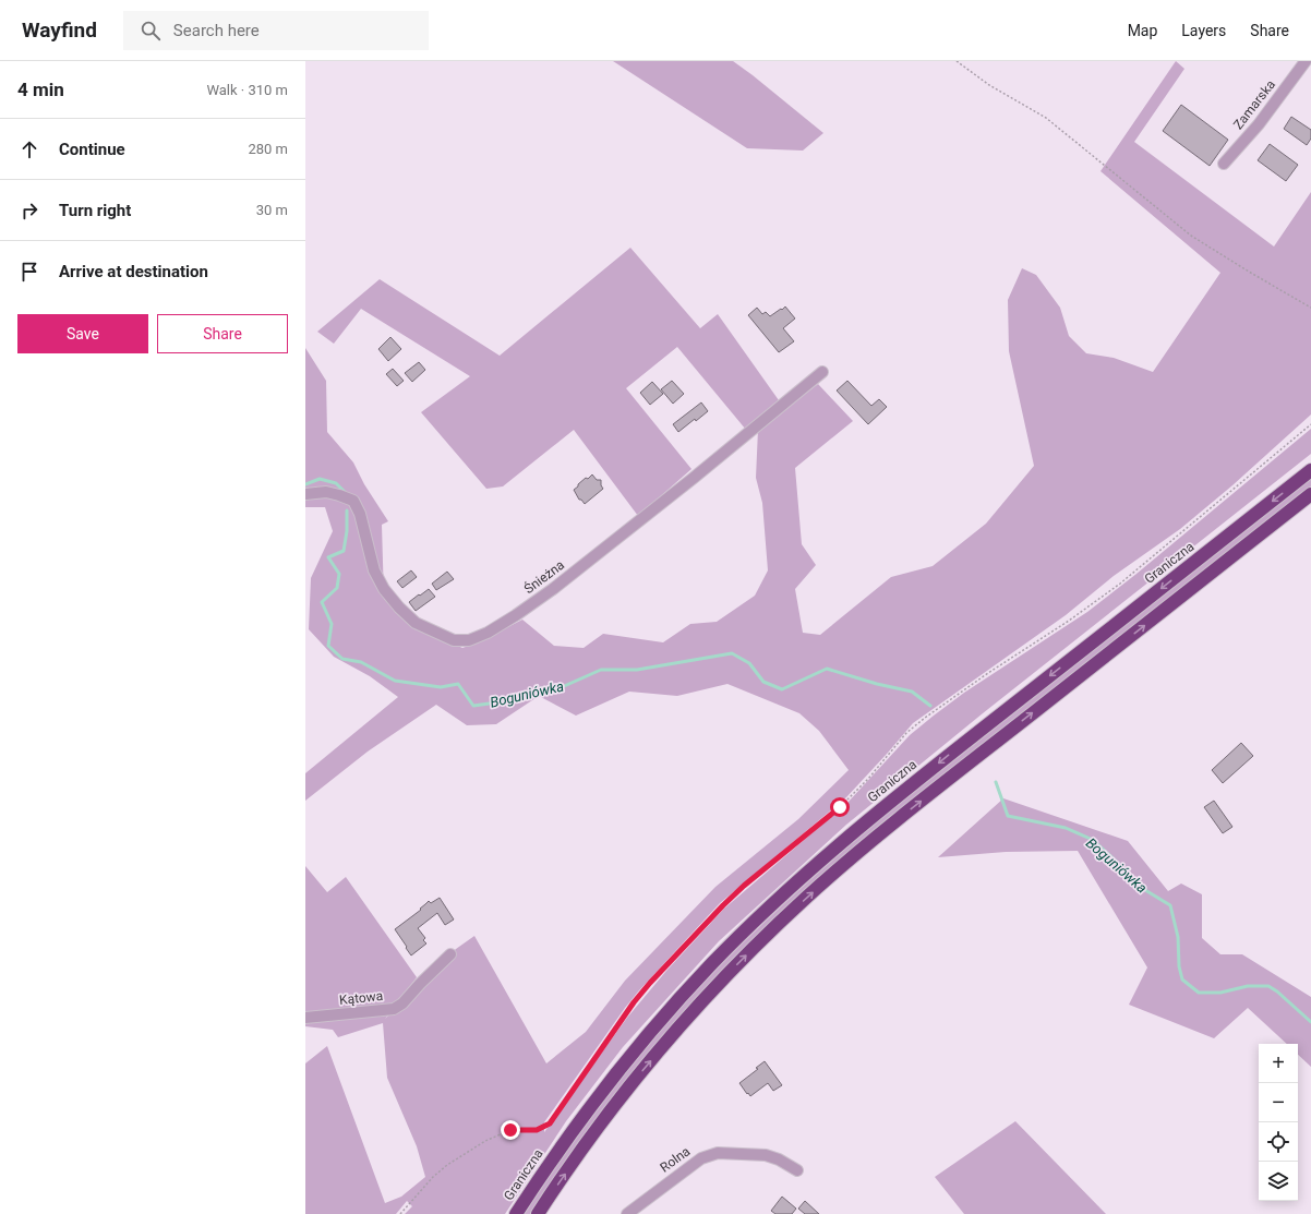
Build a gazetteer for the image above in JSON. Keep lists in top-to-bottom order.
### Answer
{
  "streets": {
    "highway": ["Graniczna"],
    "street": [
      "Zamarska",
      "Śnieżna",
      "Kątowa",
      "Rolna"
    ]
  },
  "water": ["Boguniówka"],
  "page": {
    "header": "Wayfind",
    "search": "Search here",
    "nav": ["Map", "Layers", "Share"],
    "heading": ["4 min", "Walk · 310 m"],
    "list": [
      ["Continue", "280 m"],
      ["Turn right", "30 m"],
      "Arrive at destination"
    ],
    "buttons": ["Save", "Share"],
    "map_buttons": ["+", "−"]
  }
}
